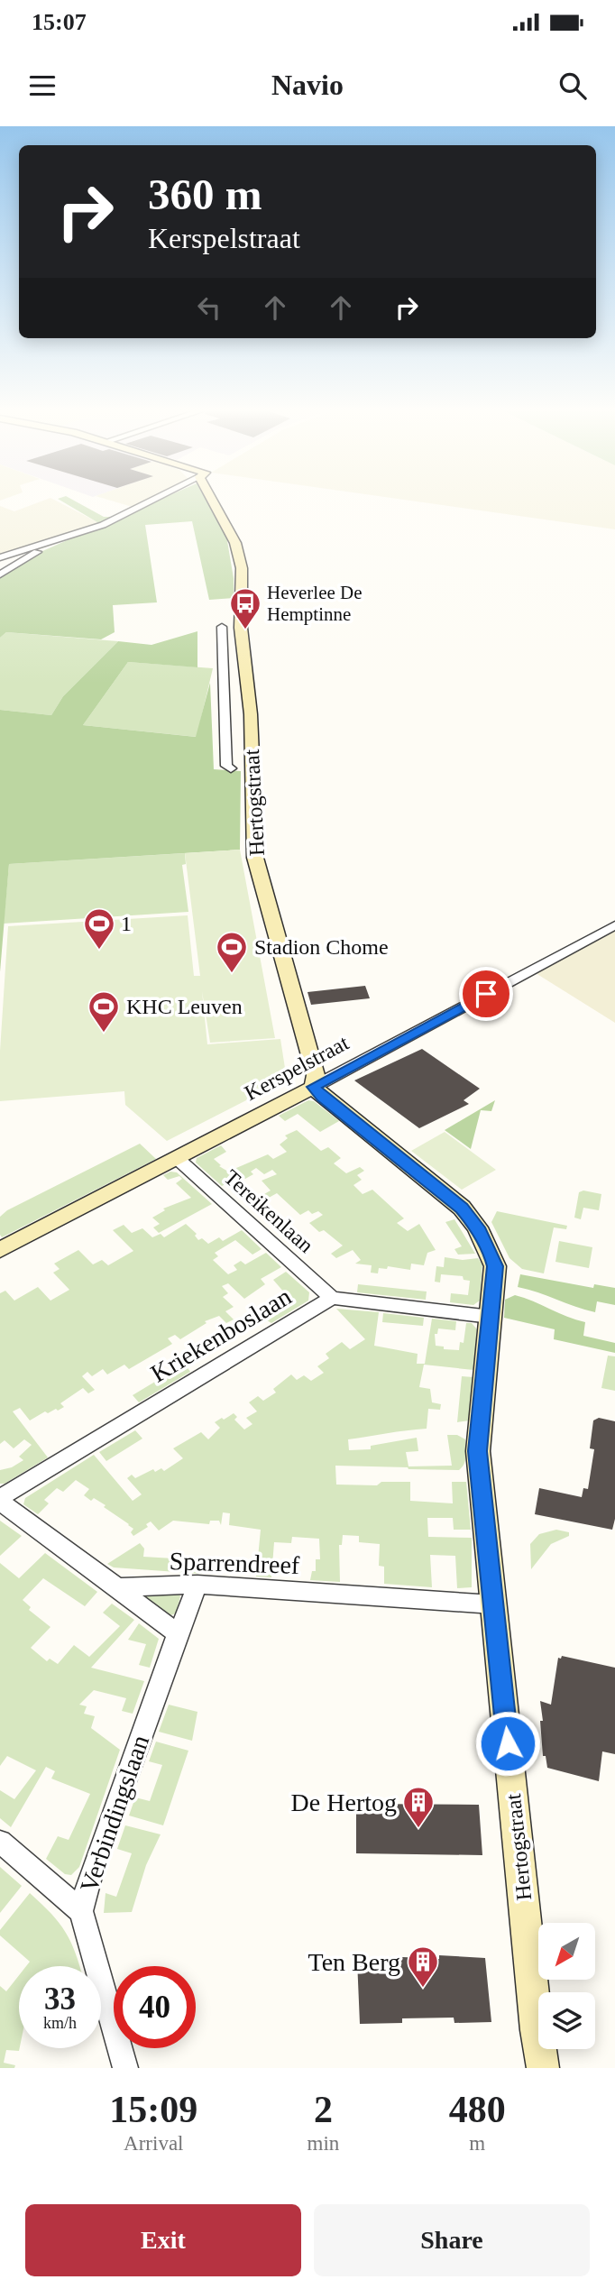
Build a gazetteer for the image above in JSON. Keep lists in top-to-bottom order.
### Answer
{
  "streets": {
    "street": [
      "Hertogstraat",
      "Kerspelstraat",
      "Tereikenlaan",
      "Kriekenboslaan",
      "Sparrendreef",
      "Verbindingslaan"
    ]
  },
  "crossings": [
    ["Hertogstraat", "Kerspelstraat"],
    ["Hertogstraat", "Sparrendreef"],
    ["Kerspelstraat", "Tereikenlaan"],
    ["Tereikenlaan", "Kriekenboslaan"],
    ["Sparrendreef", "Verbindingslaan"]
  ],
  "places": {
    "bus stop": ["Heverlee De Hemptinne"],
    "sports": ["1", "Stadion Chome", "KHC Leuven"],
    "building": ["De Hertog", "Ten Berg"]
  },
  "north": "bottom left",
  "page": {
    "status": "15:07",
    "header": "Navio",
    "turn": ["360 m", "Kerspelstraat"],
    "speed": "33 km/h",
    "limit": "40",
    "eta": [
      "15:09",
      "Arrival",
      "2",
      "min",
      "480",
      "m"
    ],
    "buttons": ["Exit", "Share"]
  }
}
